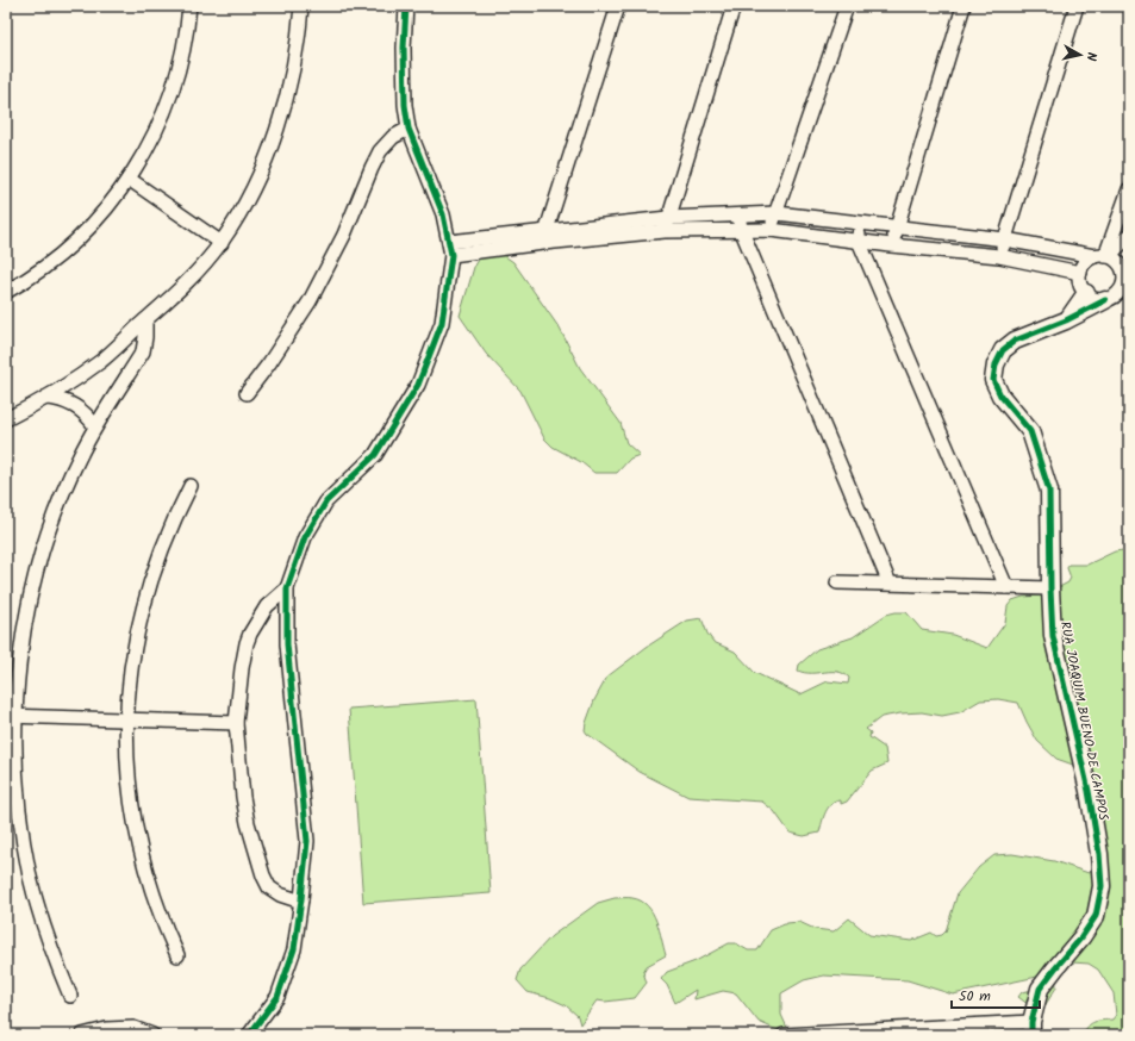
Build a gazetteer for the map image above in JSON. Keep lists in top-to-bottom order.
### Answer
{
  "streets": {
    "street": ["RUA JOAQUIM BUENO DE CAMPOS"]
  },
  "scale_bar": "50 m",
  "north": "right"
}
